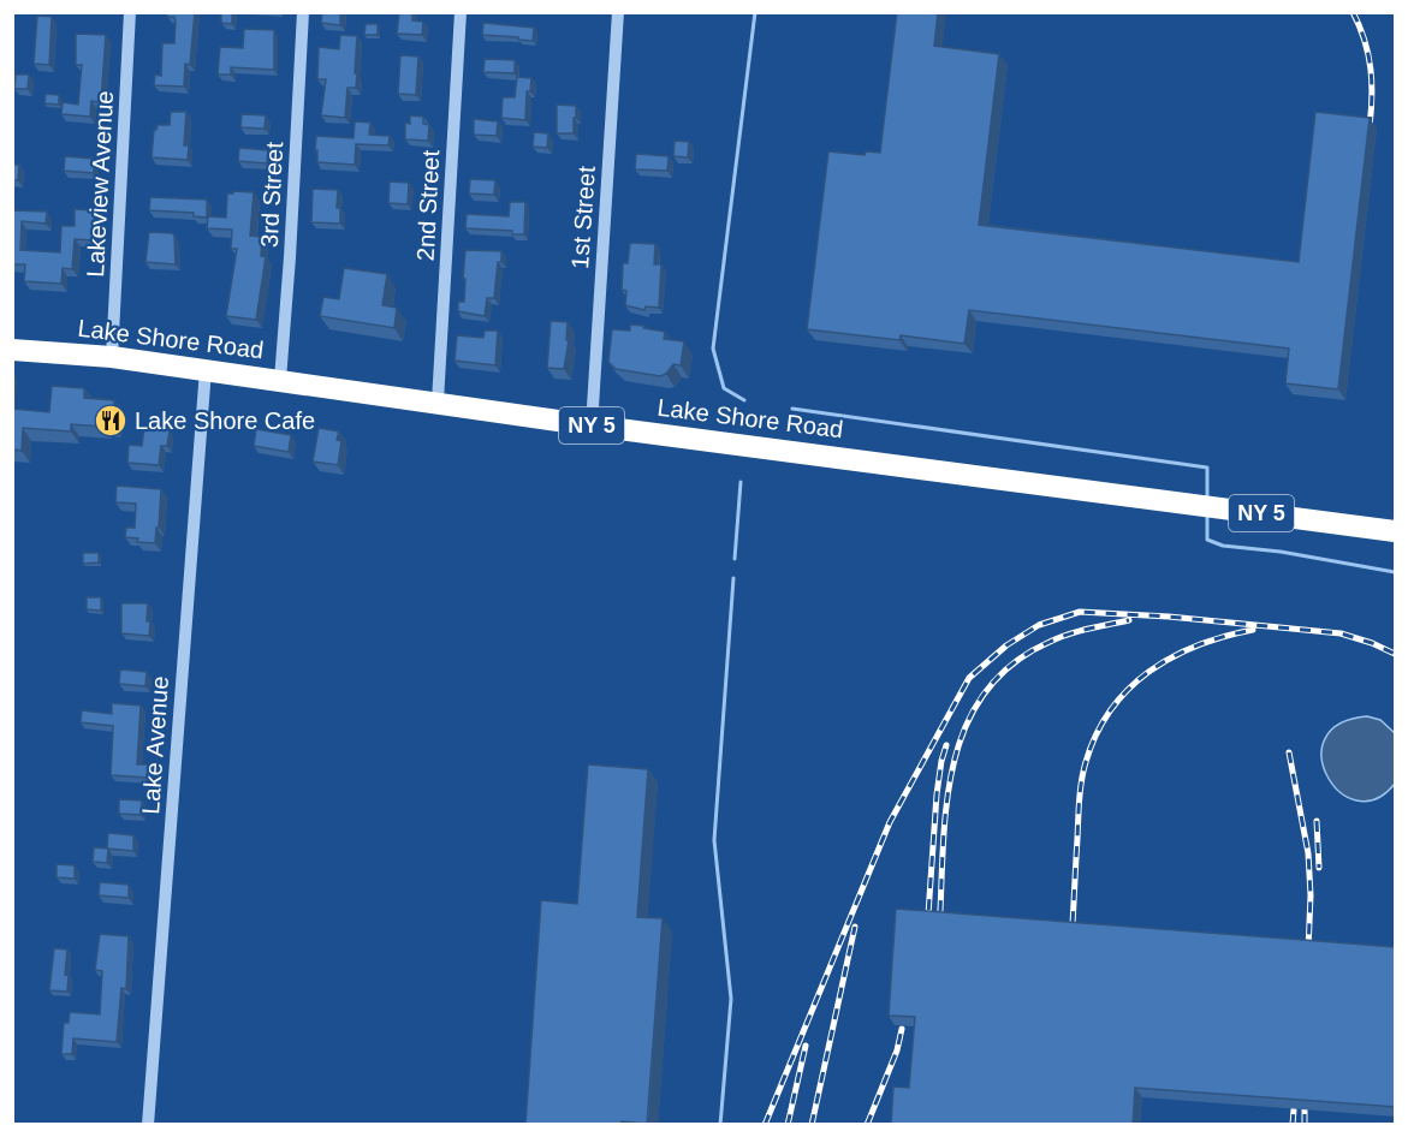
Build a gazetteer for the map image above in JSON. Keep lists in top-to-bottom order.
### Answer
{
  "streets": {
    "highway": ["Lake Shore Road", "NY 5"],
    "street": [
      "Lakeview Avenue",
      "3rd Street",
      "2nd Street",
      "1st Street",
      "Lake Avenue"
    ]
  },
  "crossings": [
    ["Lakeview Avenue", "Lake Shore Road"],
    ["3rd Street", "Lake Shore Road"],
    ["2nd Street", "Lake Shore Road"],
    ["1st Street", "Lake Shore Road"],
    ["Lake Shore Road", "Lake Avenue"]
  ],
  "places": {
    "restaurant": ["Lake Shore Cafe"]
  }
}
